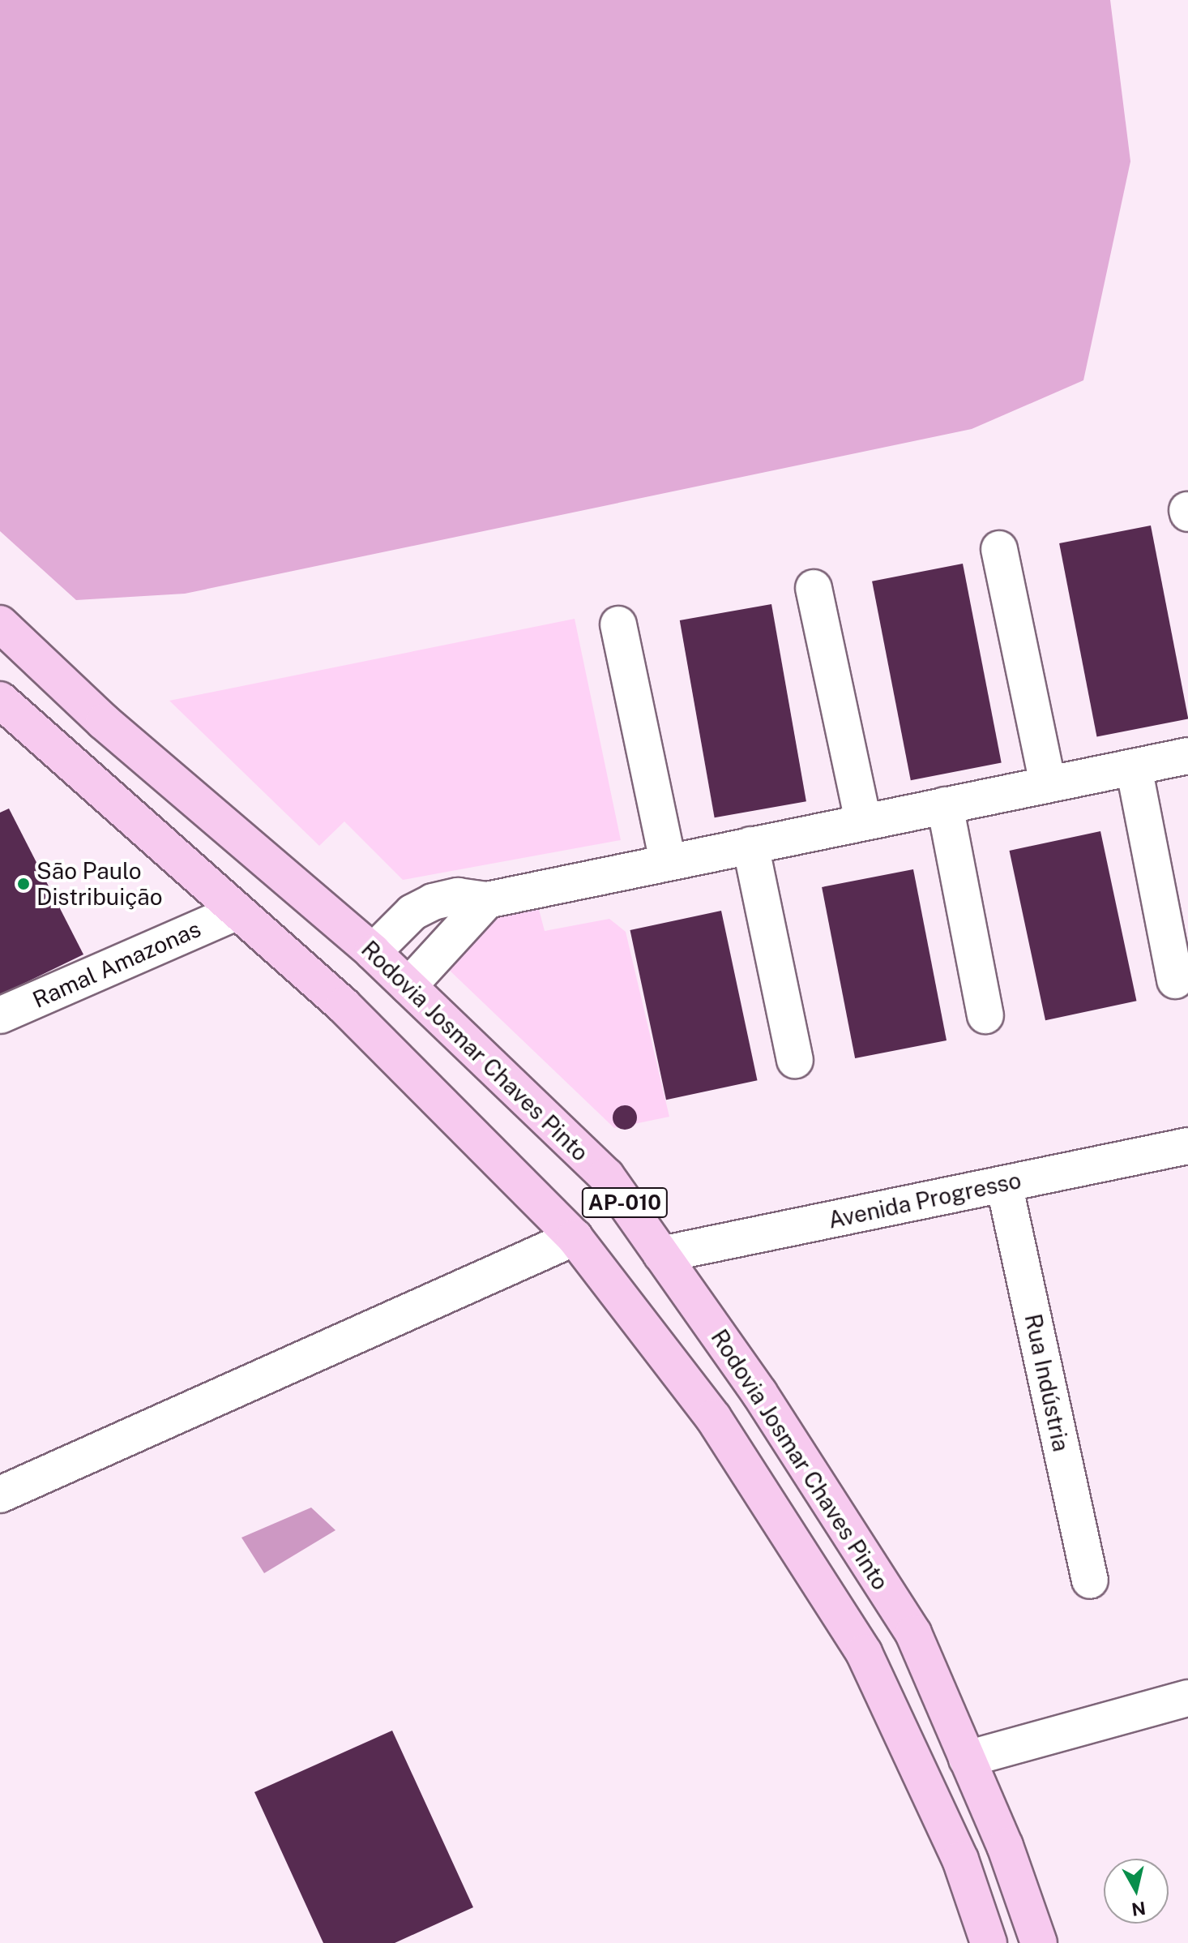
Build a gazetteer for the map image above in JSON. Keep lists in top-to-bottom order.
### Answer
{
  "streets": {
    "main road": ["Rodovia Josmar Chaves Pinto", "AP-010"],
    "street": ["Ramal Amazonas", "Avenida Progresso", "Rua Indústria"]
  },
  "crossings": [
    ["Ramal Amazonas", "AP-010"],
    ["Rodovia Josmar Chaves Pinto", "Avenida Progresso"],
    ["Avenida Progresso", "Rua Indústria"]
  ],
  "places": ["São Paulo Distribuição"],
  "north": "bottom"
}
